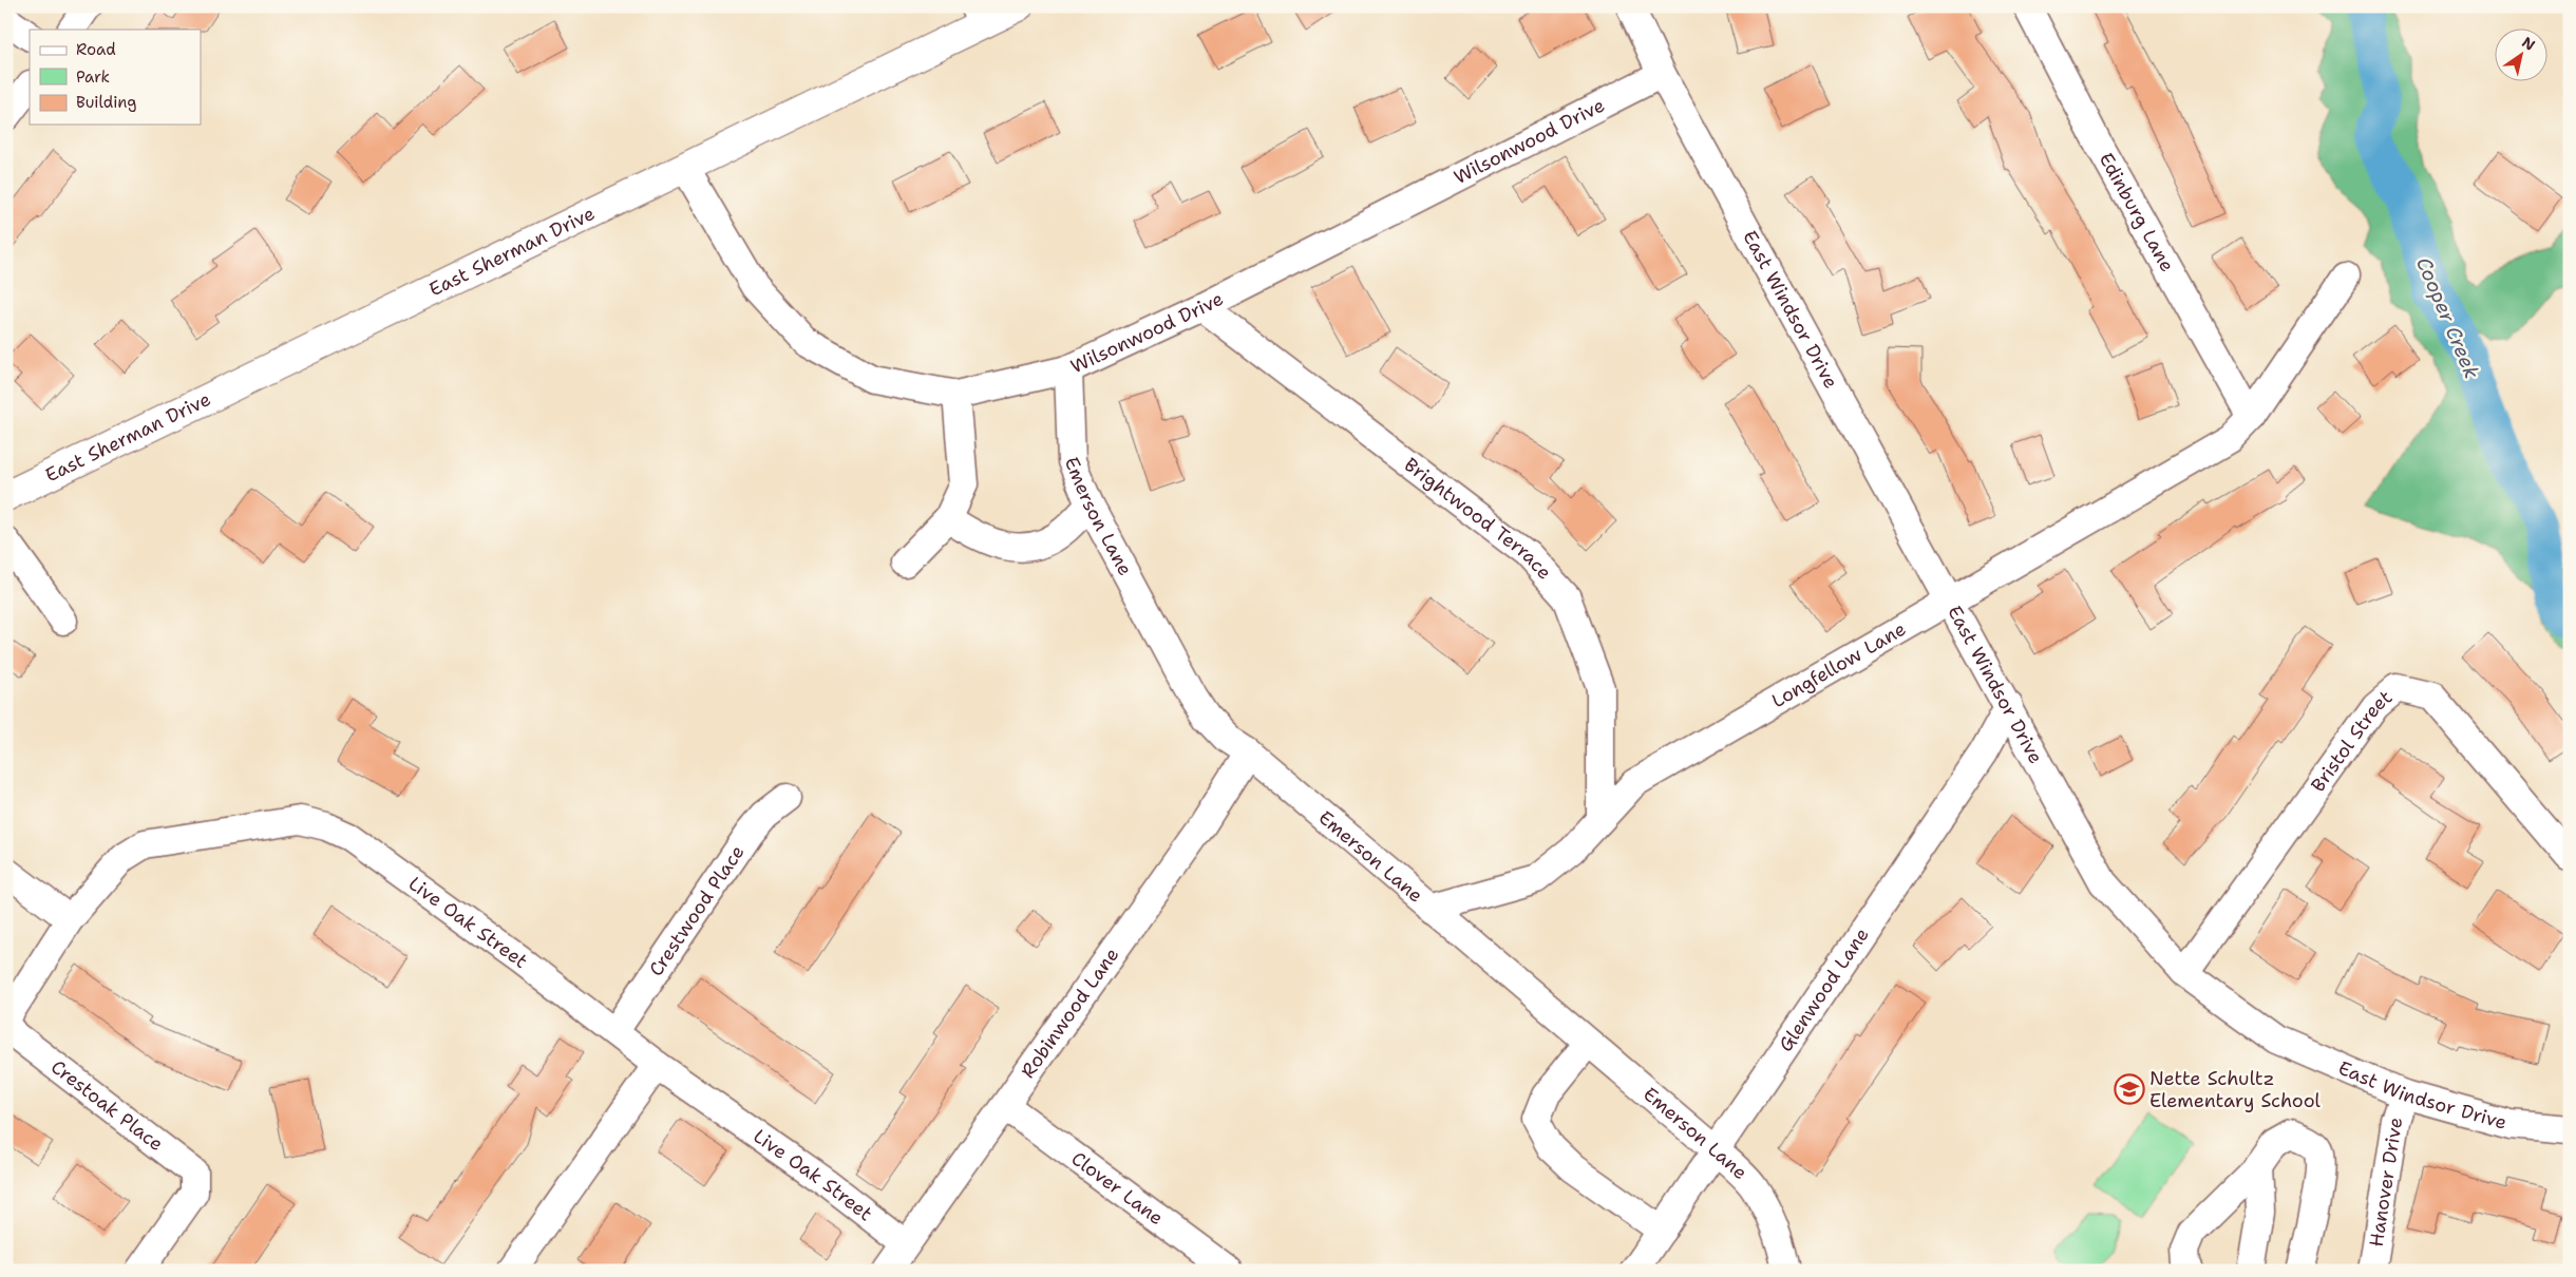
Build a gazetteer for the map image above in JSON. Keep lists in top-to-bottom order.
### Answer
{
  "streets": {
    "main road": ["East Sherman Drive"],
    "street": [
      "Wilsonwood Drive",
      "Edinburg Lane",
      "East Windsor Drive",
      "Emerson Lane",
      "Brightwood Terrace",
      "Longfellow Lane",
      "Bristol Street",
      "Crestwood Place",
      "Live Oak Street",
      "Glenwood Lane",
      "Robinwood Lane",
      "Crestoak Place",
      "Hanover Drive",
      "Clover Lane"
    ]
  },
  "crossings": [
    ["Wilsonwood Drive", "East Sherman Drive"],
    ["Wilsonwood Drive", "East Windsor Drive"],
    ["Wilsonwood Drive", "Emerson Lane"],
    ["Wilsonwood Drive", "Brightwood Terrace"],
    ["Edinburg Lane", "Longfellow Lane"],
    ["East Windsor Drive", "Longfellow Lane"],
    ["East Windsor Drive", "Bristol Street"],
    ["East Windsor Drive", "Glenwood Lane"],
    ["East Windsor Drive", "Hanover Drive"],
    ["Emerson Lane", "Longfellow Lane"],
    ["Emerson Lane", "Glenwood Lane"],
    ["Emerson Lane", "Robinwood Lane"],
    ["Brightwood Terrace", "Longfellow Lane"],
    ["Crestwood Place", "Live Oak Street"],
    ["Live Oak Street", "Robinwood Lane"],
    ["Robinwood Lane", "Clover Lane"]
  ],
  "water": ["Cooper Creek"],
  "places": {
    "school or university": ["Nette Schultz Elementary School"]
  },
  "legend": ["Road", "Park", "Building"],
  "north": "top right"
}
